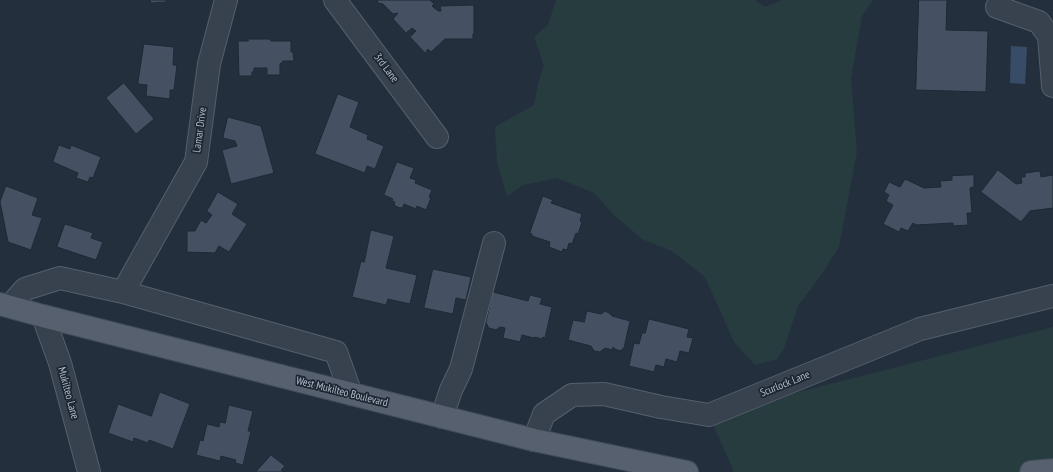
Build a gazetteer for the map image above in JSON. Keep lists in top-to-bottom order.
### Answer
{
  "streets": {
    "main road": ["West Mukilteo Boulevard"],
    "street": [
      "3rd Lane",
      "Lamar Drive",
      "Scurlock Lane",
      "Mukilteo Lane"
    ]
  },
  "crossings": [
    ["Scurlock Lane", "West Mukilteo Boulevard"],
    ["West Mukilteo Boulevard", "Mukilteo Lane"]
  ]
}
